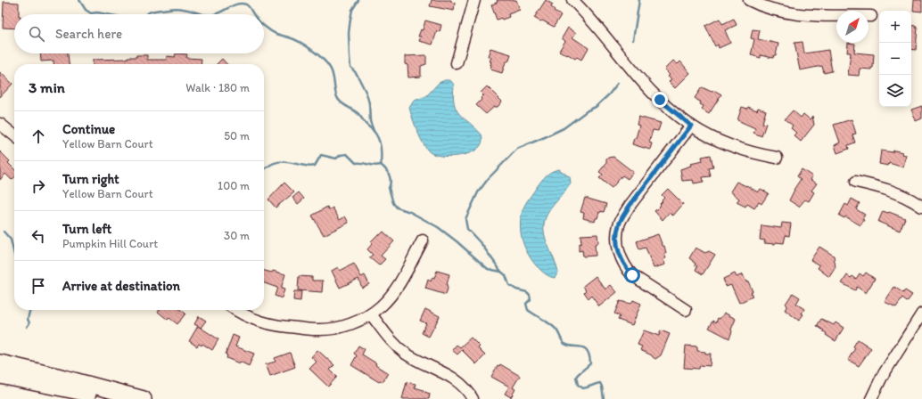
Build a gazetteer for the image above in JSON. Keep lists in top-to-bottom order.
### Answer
{
  "north": "top right",
  "page": {
    "map_buttons": ["+", "−"],
    "search": "Search here",
    "heading": ["3 min", "Walk · 180 m"],
    "list": [
      ["Continue", "Yellow Barn Court", "50 m"],
      ["Turn right", "Yellow Barn Court", "100 m"],
      ["Turn left", "Pumpkin Hill Court", "30 m"],
      "Arrive at destination"
    ]
  }
}
